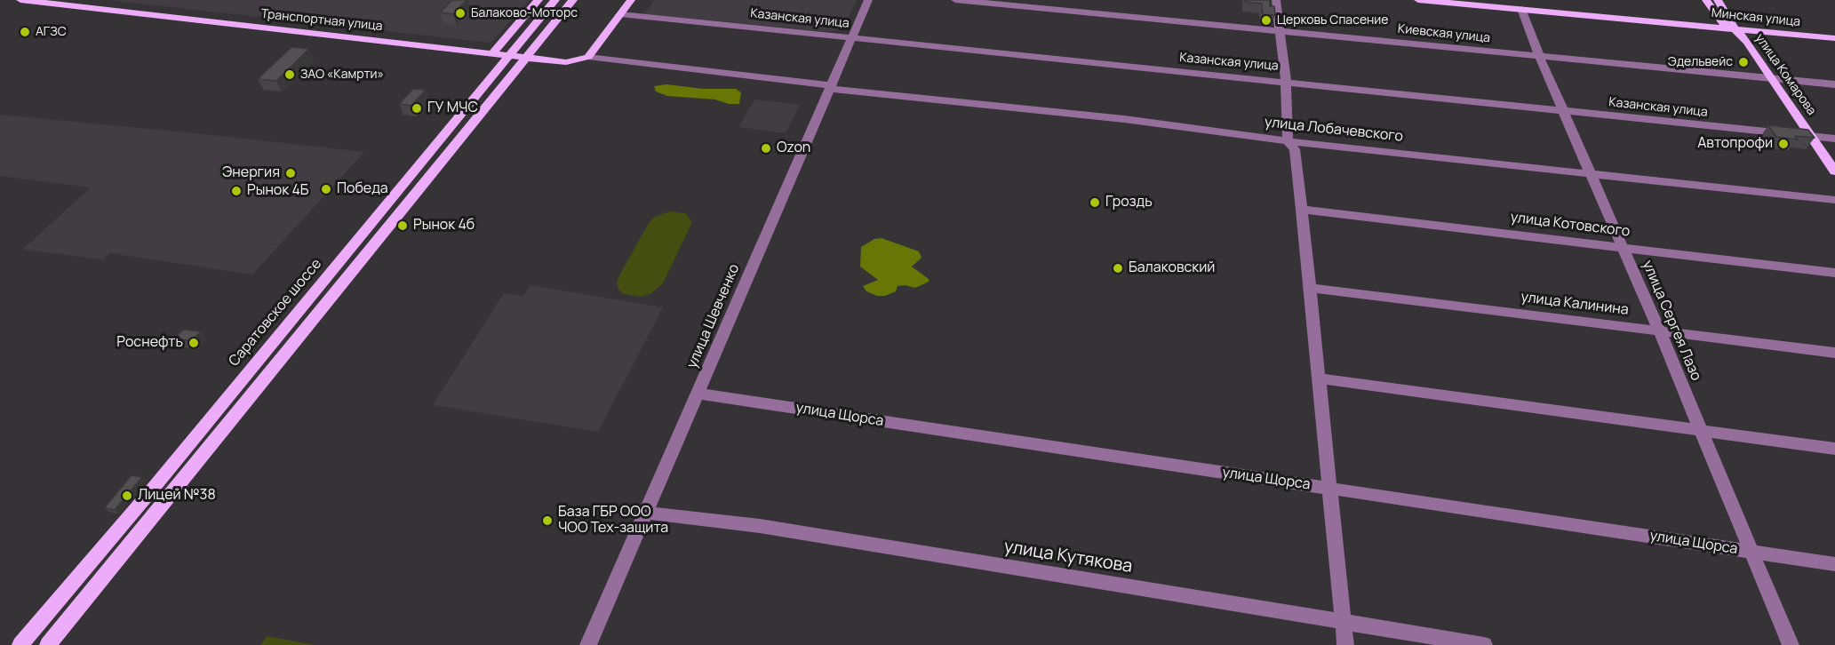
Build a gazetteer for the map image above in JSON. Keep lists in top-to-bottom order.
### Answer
{
  "streets": {
    "main road": [
      "Минская улица",
      "Транспортная улица",
      "улица Комарова",
      "Саратовское шоссе"
    ],
    "street": [
      "Казанская улица",
      "Киевская улица",
      "улица Лобачевского",
      "улица Котовского",
      "улица Калинина",
      "улица Шевченко",
      "улица Сергея Лазо",
      "улица Щорса",
      "улица Кутякова"
    ]
  },
  "crossings": [
    ["Минская улица", "улица Комарова"],
    ["Минская улица", "улица Сергея Лазо"],
    ["Казанская улица", "улица Комарова"],
    ["Казанская улица", "улица Шевченко"],
    ["Казанская улица", "улица Сергея Лазо"],
    ["Транспортная улица", "улица Лобачевского"],
    ["Транспортная улица", "Саратовское шоссе"],
    ["Киевская улица", "улица Комарова"],
    ["Киевская улица", "улица Сергея Лазо"],
    ["улица Лобачевского", "улица Шевченко"],
    ["улица Лобачевского", "улица Сергея Лазо"],
    ["улица Котовского", "улица Сергея Лазо"],
    ["улица Калинина", "улица Сергея Лазо"],
    ["улица Шевченко", "улица Щорса"],
    ["улица Шевченко", "улица Кутякова"],
    ["улица Сергея Лазо", "улица Щорса"]
  ],
  "places": [
    "Балаково-Моторс",
    "Церковь Спасение",
    "АГЗС",
    "Эдельвейс",
    "ЗАО «Камрти»",
    "ГУ МЧС",
    "Автопрофи",
    "Ozon",
    "Энергия",
    "Победа",
    "Рынок 4Б",
    "Гроздь",
    "Рынок 4б",
    "Балаковский",
    "Роснефть",
    "Лицей №38",
    "База ГБР ООО ЧОО Тех-защита"
  ]
}
